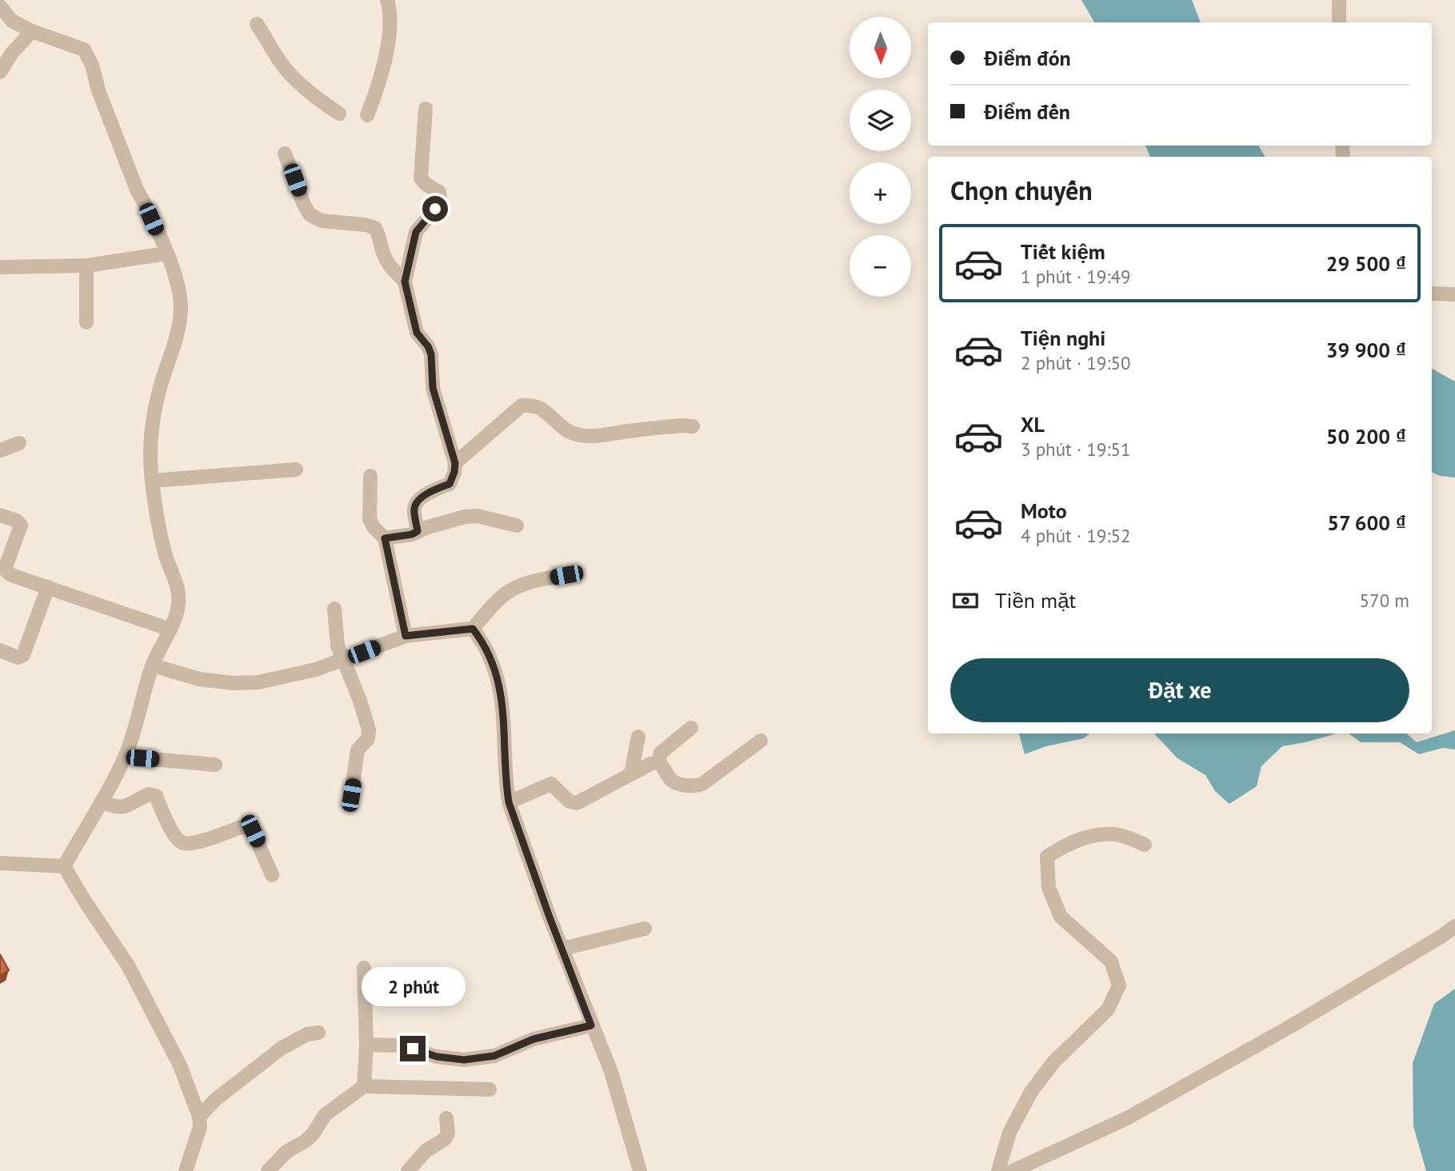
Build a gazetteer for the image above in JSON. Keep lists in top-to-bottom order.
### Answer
{
  "north": "bottom",
  "page": {
    "map_buttons": ["+", "−"],
    "banner": ["Điểm đón", "Điểm đến"],
    "heading": "Chọn chuyến",
    "list": [
      {
        "name": "Tiết kiệm",
        "note": "1 phút · 19:49",
        "value": "29 500 ₫"
      },
      {
        "name": "Tiện nghi",
        "note": "2 phút · 19:50",
        "value": "39 900 ₫"
      },
      {
        "name": "XL",
        "note": "3 phút · 19:51",
        "value": "50 200 ₫"
      },
      {
        "name": "Moto",
        "note": "4 phút · 19:52",
        "value": "57 600 ₫"
      }
    ],
    "pay": ["Tiền mặt", "570 m"],
    "buttons": "Đặt xe",
    "bubble": "2 phút"
  }
}
